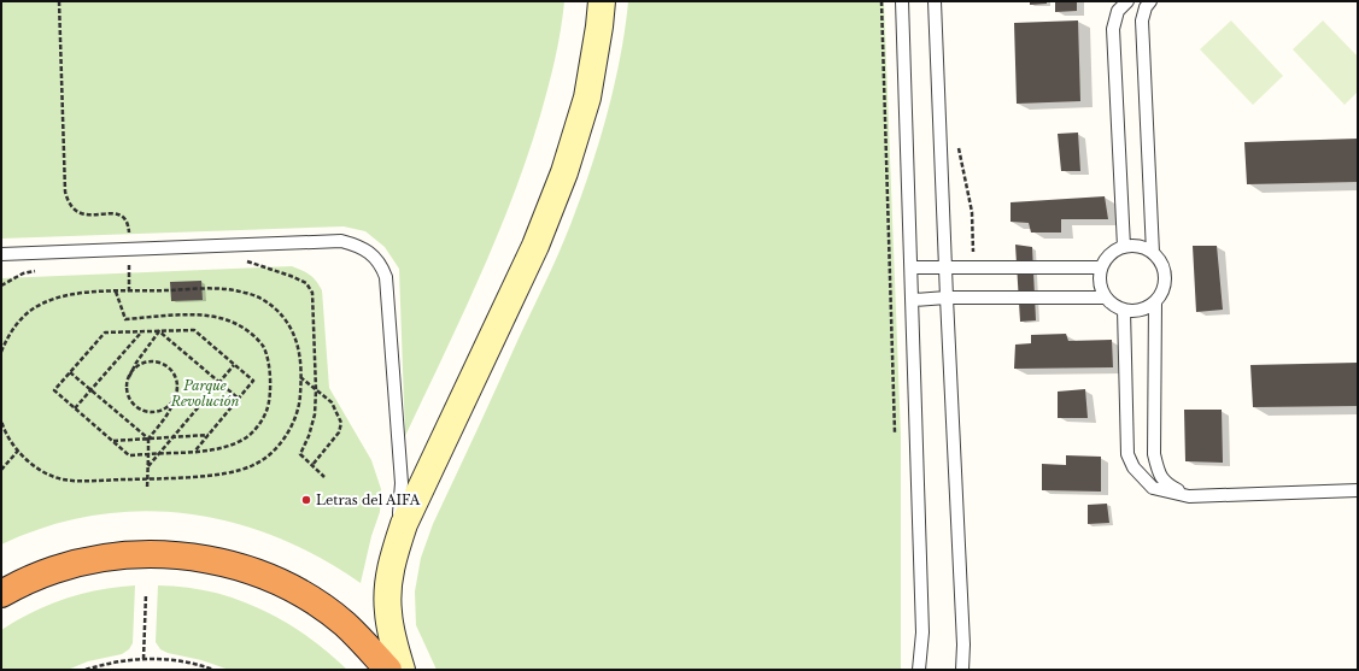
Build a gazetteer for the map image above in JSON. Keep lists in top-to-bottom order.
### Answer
{
  "parks": ["Parque Revolución"],
  "places": ["Letras del AIFA"]
}
